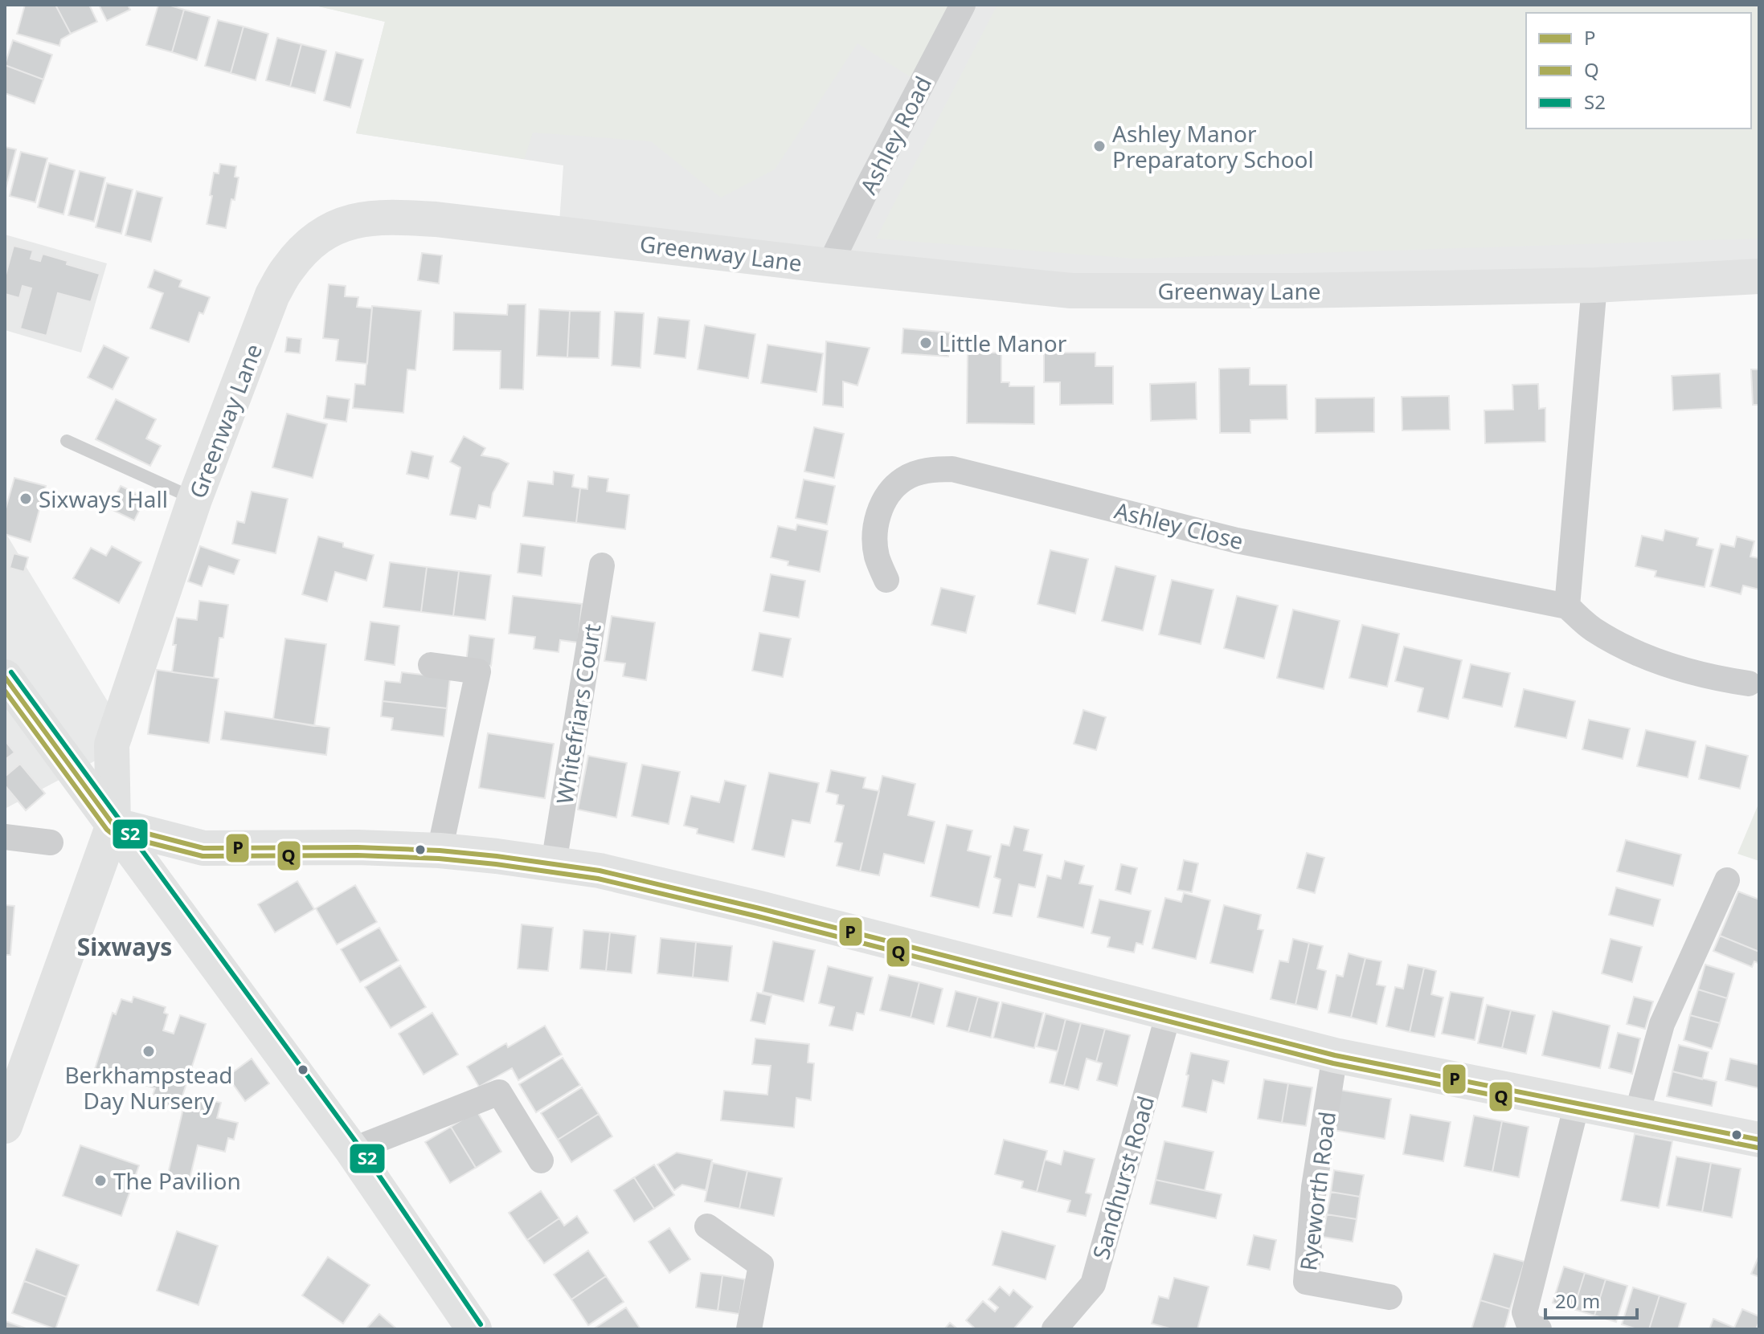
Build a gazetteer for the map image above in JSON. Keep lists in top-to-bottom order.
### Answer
{
  "streets": {
    "main road": ["Greenway Lane"],
    "street": [
      "Ashley Road",
      "Ashley Close",
      "Whitefriars Court",
      "Sandhurst Road",
      "Ryeworth Road"
    ]
  },
  "crossings": [
    ["Ashley Road", "Greenway Lane"]
  ],
  "districts": ["Sixways"],
  "places": [
    "Ashley Manor Preparatory School",
    "Little Manor",
    "Sixways Hall",
    "Berkhampstead Day Nursery",
    "The Pavilion"
  ],
  "lines": ["transit line S2", "transit line P", "transit line Q"],
  "legend": ["P", "Q", "S2"],
  "scale_bar": "20 m"
}
